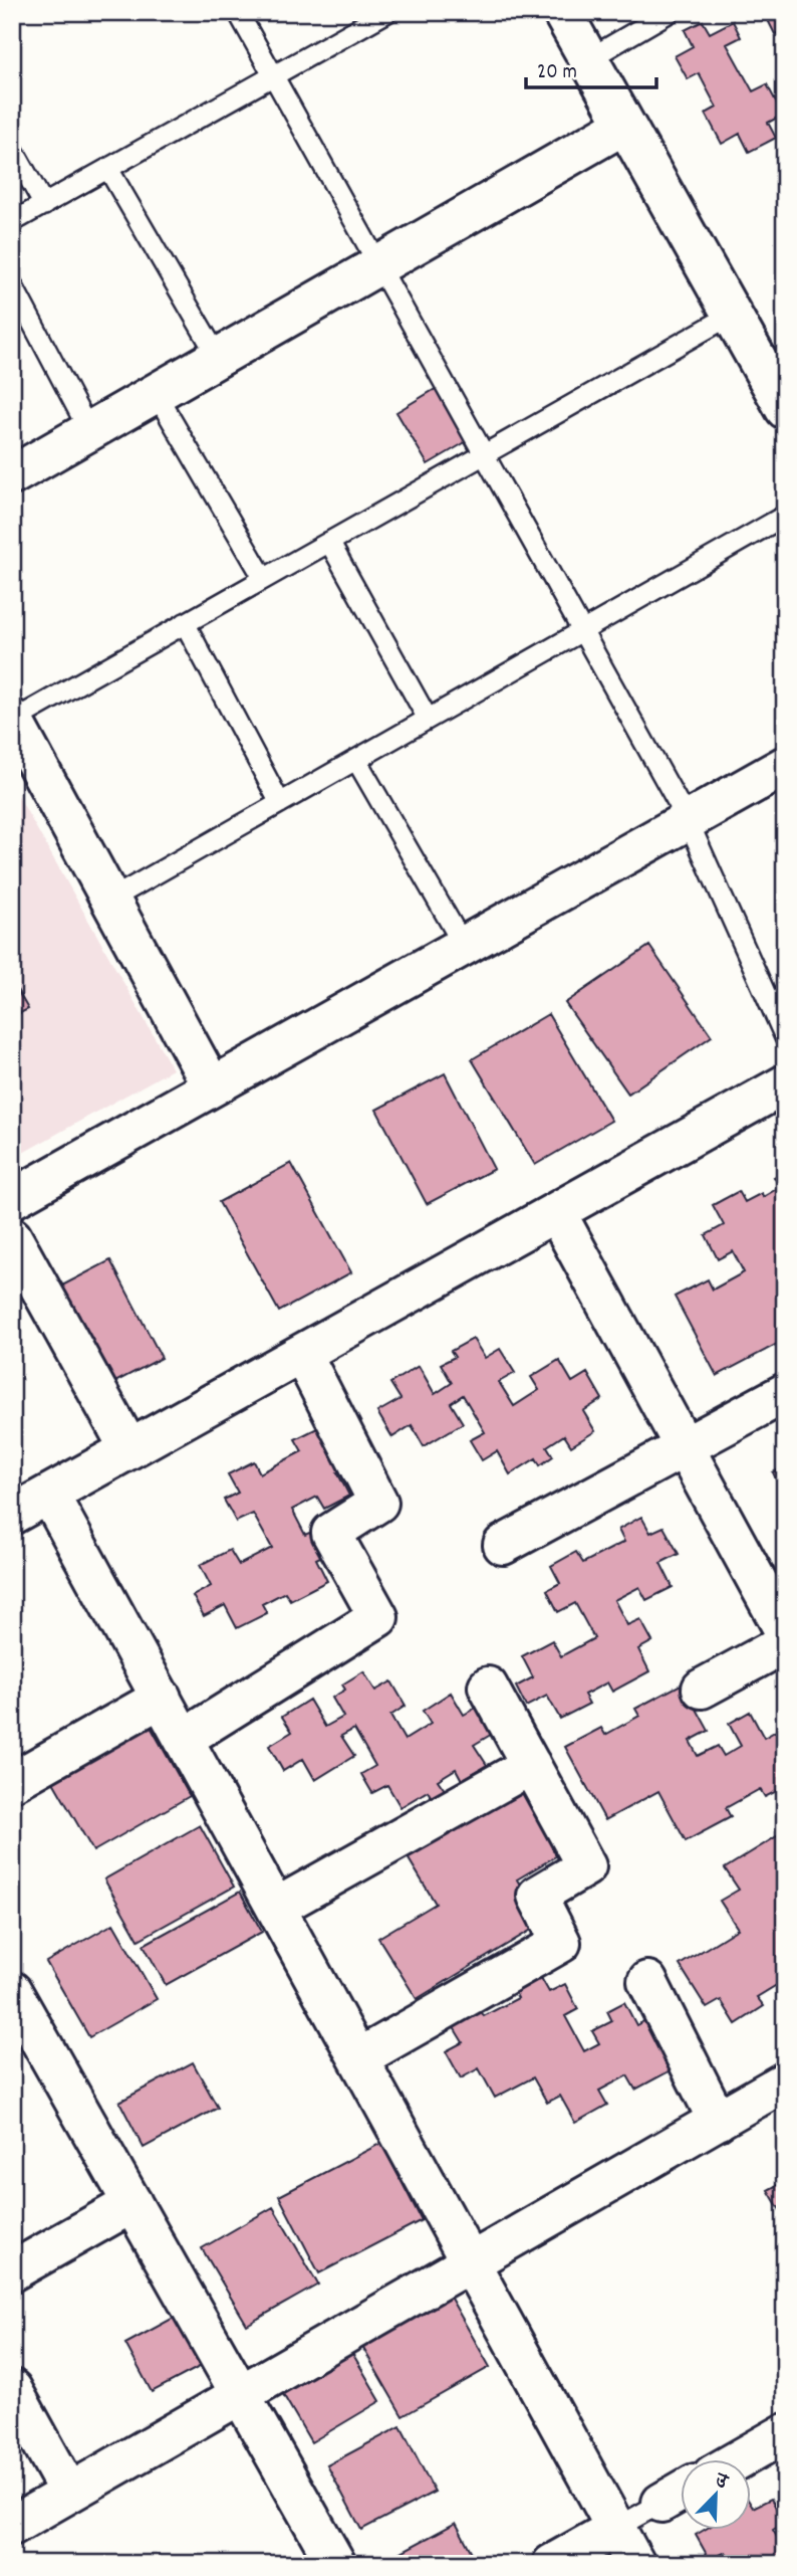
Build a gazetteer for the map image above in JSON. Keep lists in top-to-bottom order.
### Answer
{
  "scale_bar": "20 m",
  "north": "top right"
}
